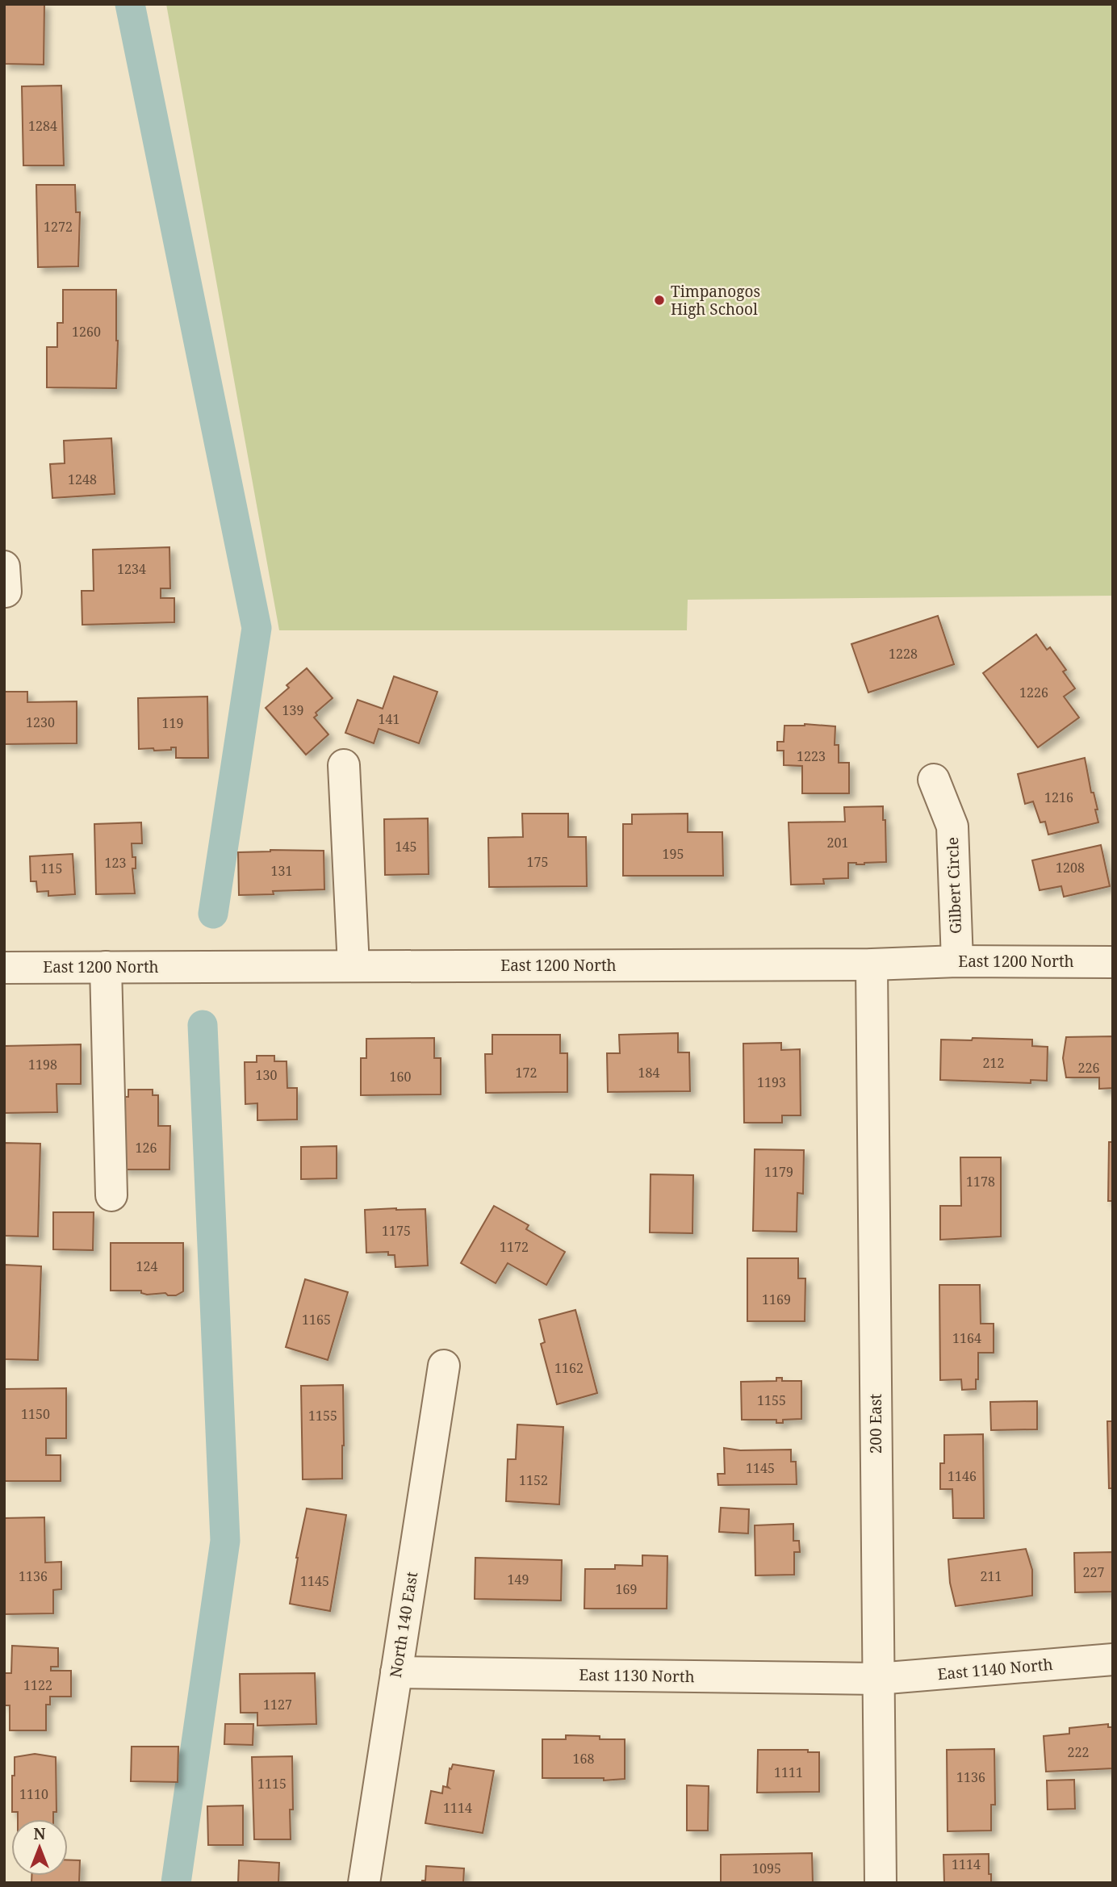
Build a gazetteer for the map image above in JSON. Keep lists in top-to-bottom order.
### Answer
{
  "streets": {
    "street": [
      "Gilbert Circle",
      "East 1200 North",
      "200 East",
      "North 140 East",
      "East 1140 North",
      "East 1130 North"
    ]
  },
  "crossings": [
    ["Gilbert Circle", "East 1200 North"],
    ["East 1200 North", "200 East"],
    ["200 East", "East 1140 North"],
    ["200 East", "East 1130 North"],
    ["North 140 East", "East 1130 North"],
    ["East 1140 North", "East 1130 North"]
  ],
  "places": ["Timpanogos High School"],
  "house_numbers": [
    "1284",
    "1272",
    "1260",
    "1248",
    "1234",
    "1228",
    "1226",
    "139",
    "141",
    "1230",
    "119",
    "1223",
    "1216",
    "201",
    "145",
    "195",
    "175",
    "123",
    "1208",
    "115",
    "131",
    "212",
    "1198",
    "226",
    "172",
    "184",
    "130",
    "160",
    "1193",
    "126",
    "1179",
    "1178",
    "1175",
    "1172",
    "124",
    "1169",
    "1165",
    "1164",
    "1162",
    "1155",
    "1150",
    "1155",
    "1145",
    "1146",
    "1152",
    "227",
    "1136",
    "211",
    "149",
    "1145",
    "169",
    "1122",
    "1127",
    "222",
    "168",
    "1111",
    "1136",
    "1115",
    "1110",
    "1114",
    "1114",
    "1095"
  ],
  "north": "top"
}
